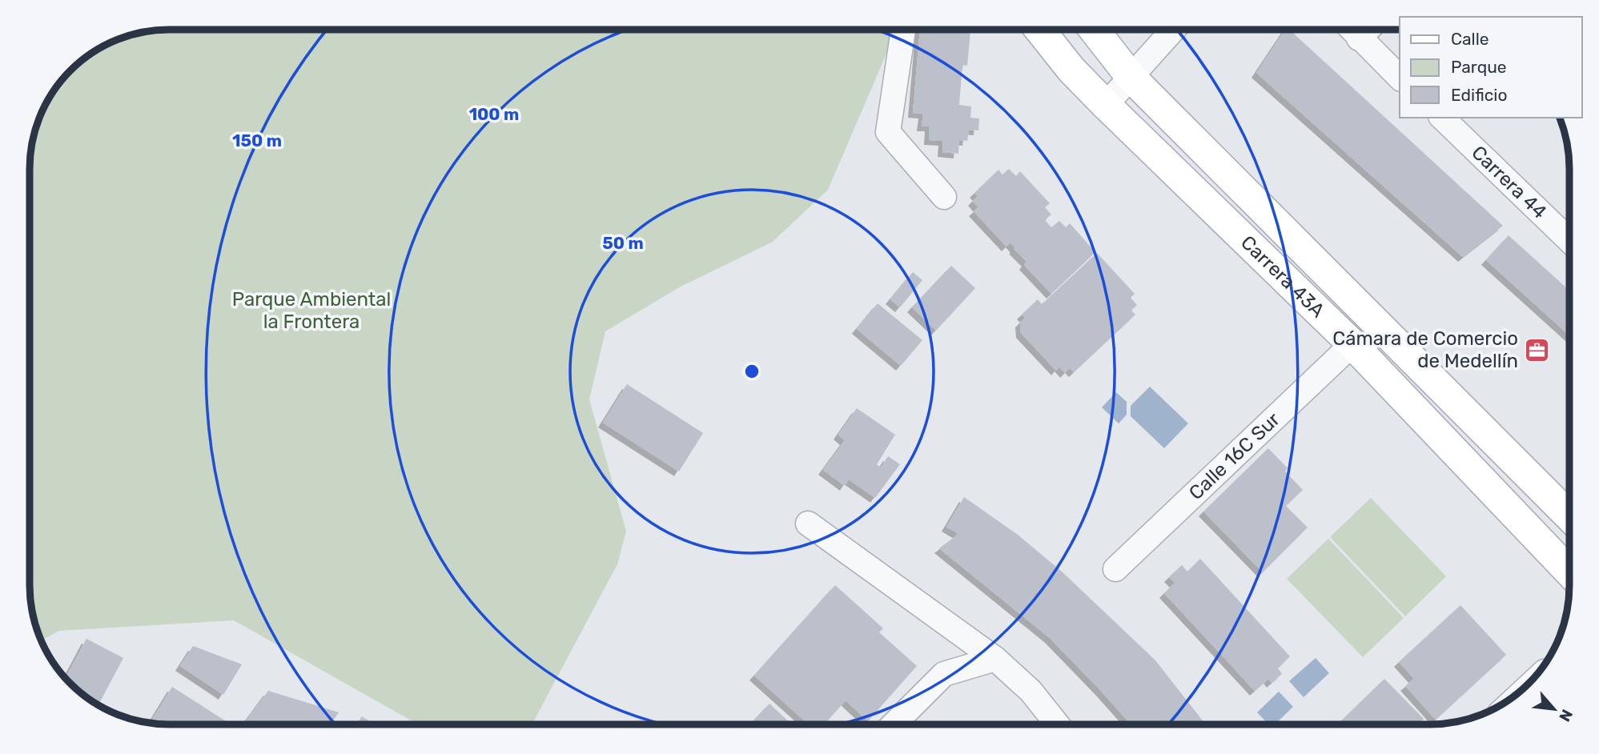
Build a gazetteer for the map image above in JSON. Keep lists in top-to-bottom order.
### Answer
{
  "streets": {
    "main road": ["Carrera 43A"],
    "street": ["Carrera 44", "Calle 16C Sur"]
  },
  "crossings": [
    ["Carrera 43A", "Calle 16C Sur"]
  ],
  "parks": ["Parque Ambiental la Frontera"],
  "places": {
    "office": ["Cámara de Comercio de Medellín"]
  },
  "legend": ["Calle", "Parque", "Edificio"],
  "north": "bottom right",
  "rings": ["100 m", "150 m", "50 m"]
}
